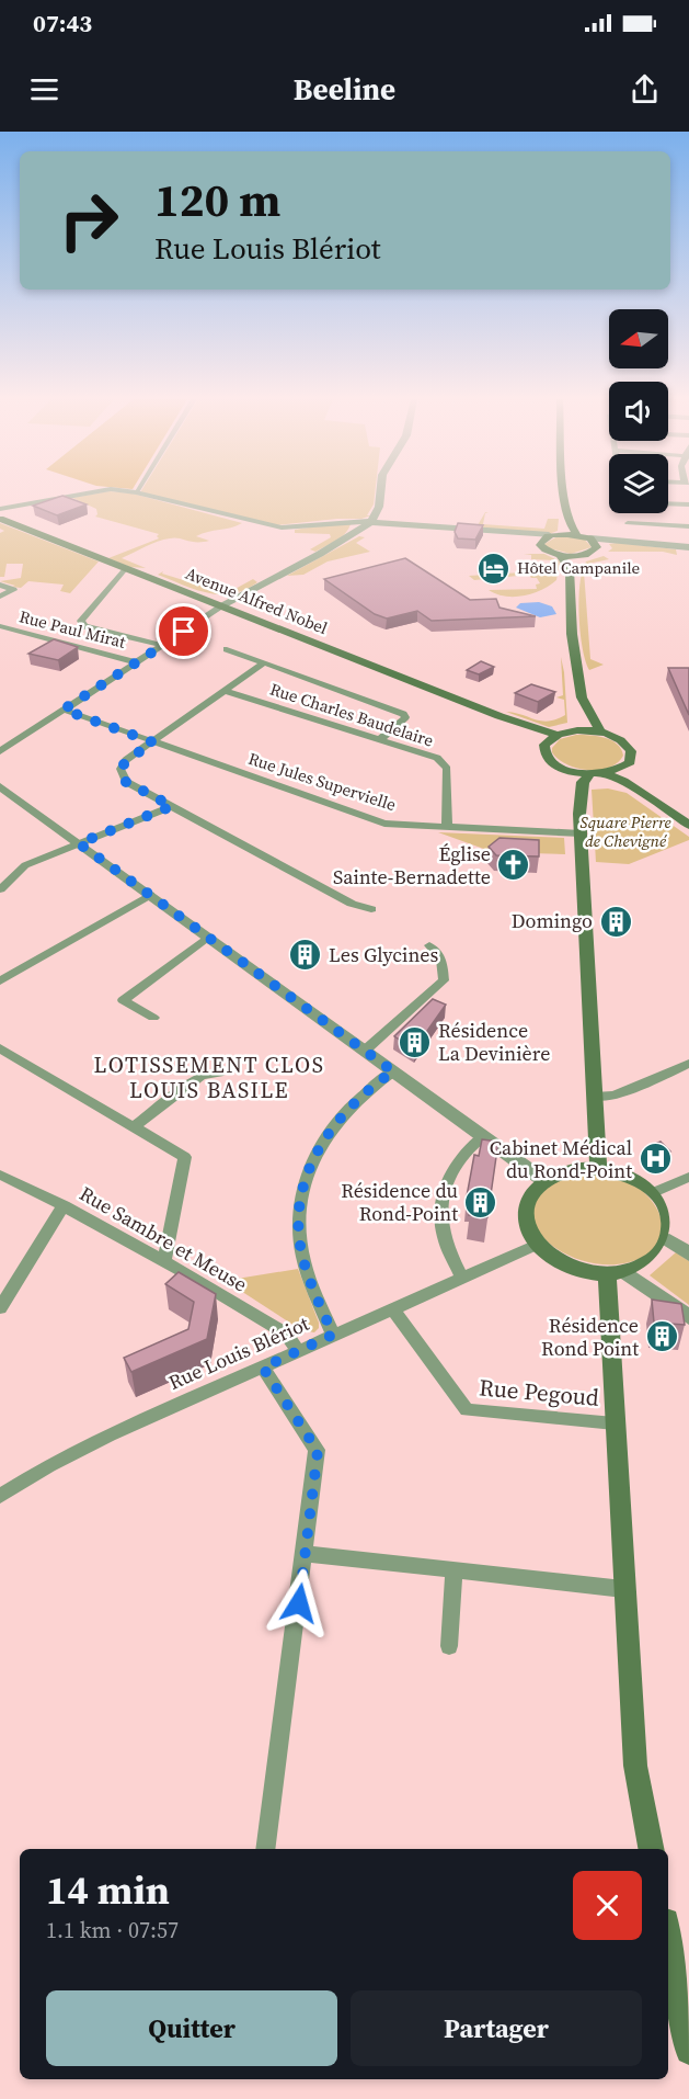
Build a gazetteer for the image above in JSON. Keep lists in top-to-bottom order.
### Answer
{
  "streets": {
    "main road": ["Avenue Alfred Nobel"],
    "street": [
      "Rue Paul Mirat",
      "Rue Charles Baudelaire",
      "Rue Jules Supervielle",
      "Rue Sambre et Meuse",
      "Rue Louis Blériot",
      "Rue Pegoud"
    ]
  },
  "crossings": [
    ["Rue Charles Baudelaire", "Rue Jules Supervielle"],
    ["Rue Sambre et Meuse", "Rue Louis Blériot"],
    ["Rue Louis Blériot", "Rue Pegoud"]
  ],
  "districts": ["LOTISSEMENT CLOS LOUIS BASILE"],
  "parks": ["Square Pierre de Chevigné"],
  "places": {
    "hotel": ["Hôtel Campanile"],
    "church": ["Église Sainte-Bernadette"],
    "building": [
      "Domingo",
      "Les Glycines",
      "Résidence La Devinière",
      "Résidence du Rond-Point",
      "Résidence Rond Point"
    ],
    "hospital": ["Cabinet Médical du Rond-Point"]
  },
  "north": "left",
  "page": {
    "status": "07:43",
    "header": "Beeline",
    "turn": ["120 m", "Rue Louis Blériot"],
    "heading": ["14 min", "1.1 km · 07:57"],
    "buttons": ["Quitter", "Partager"]
  }
}
